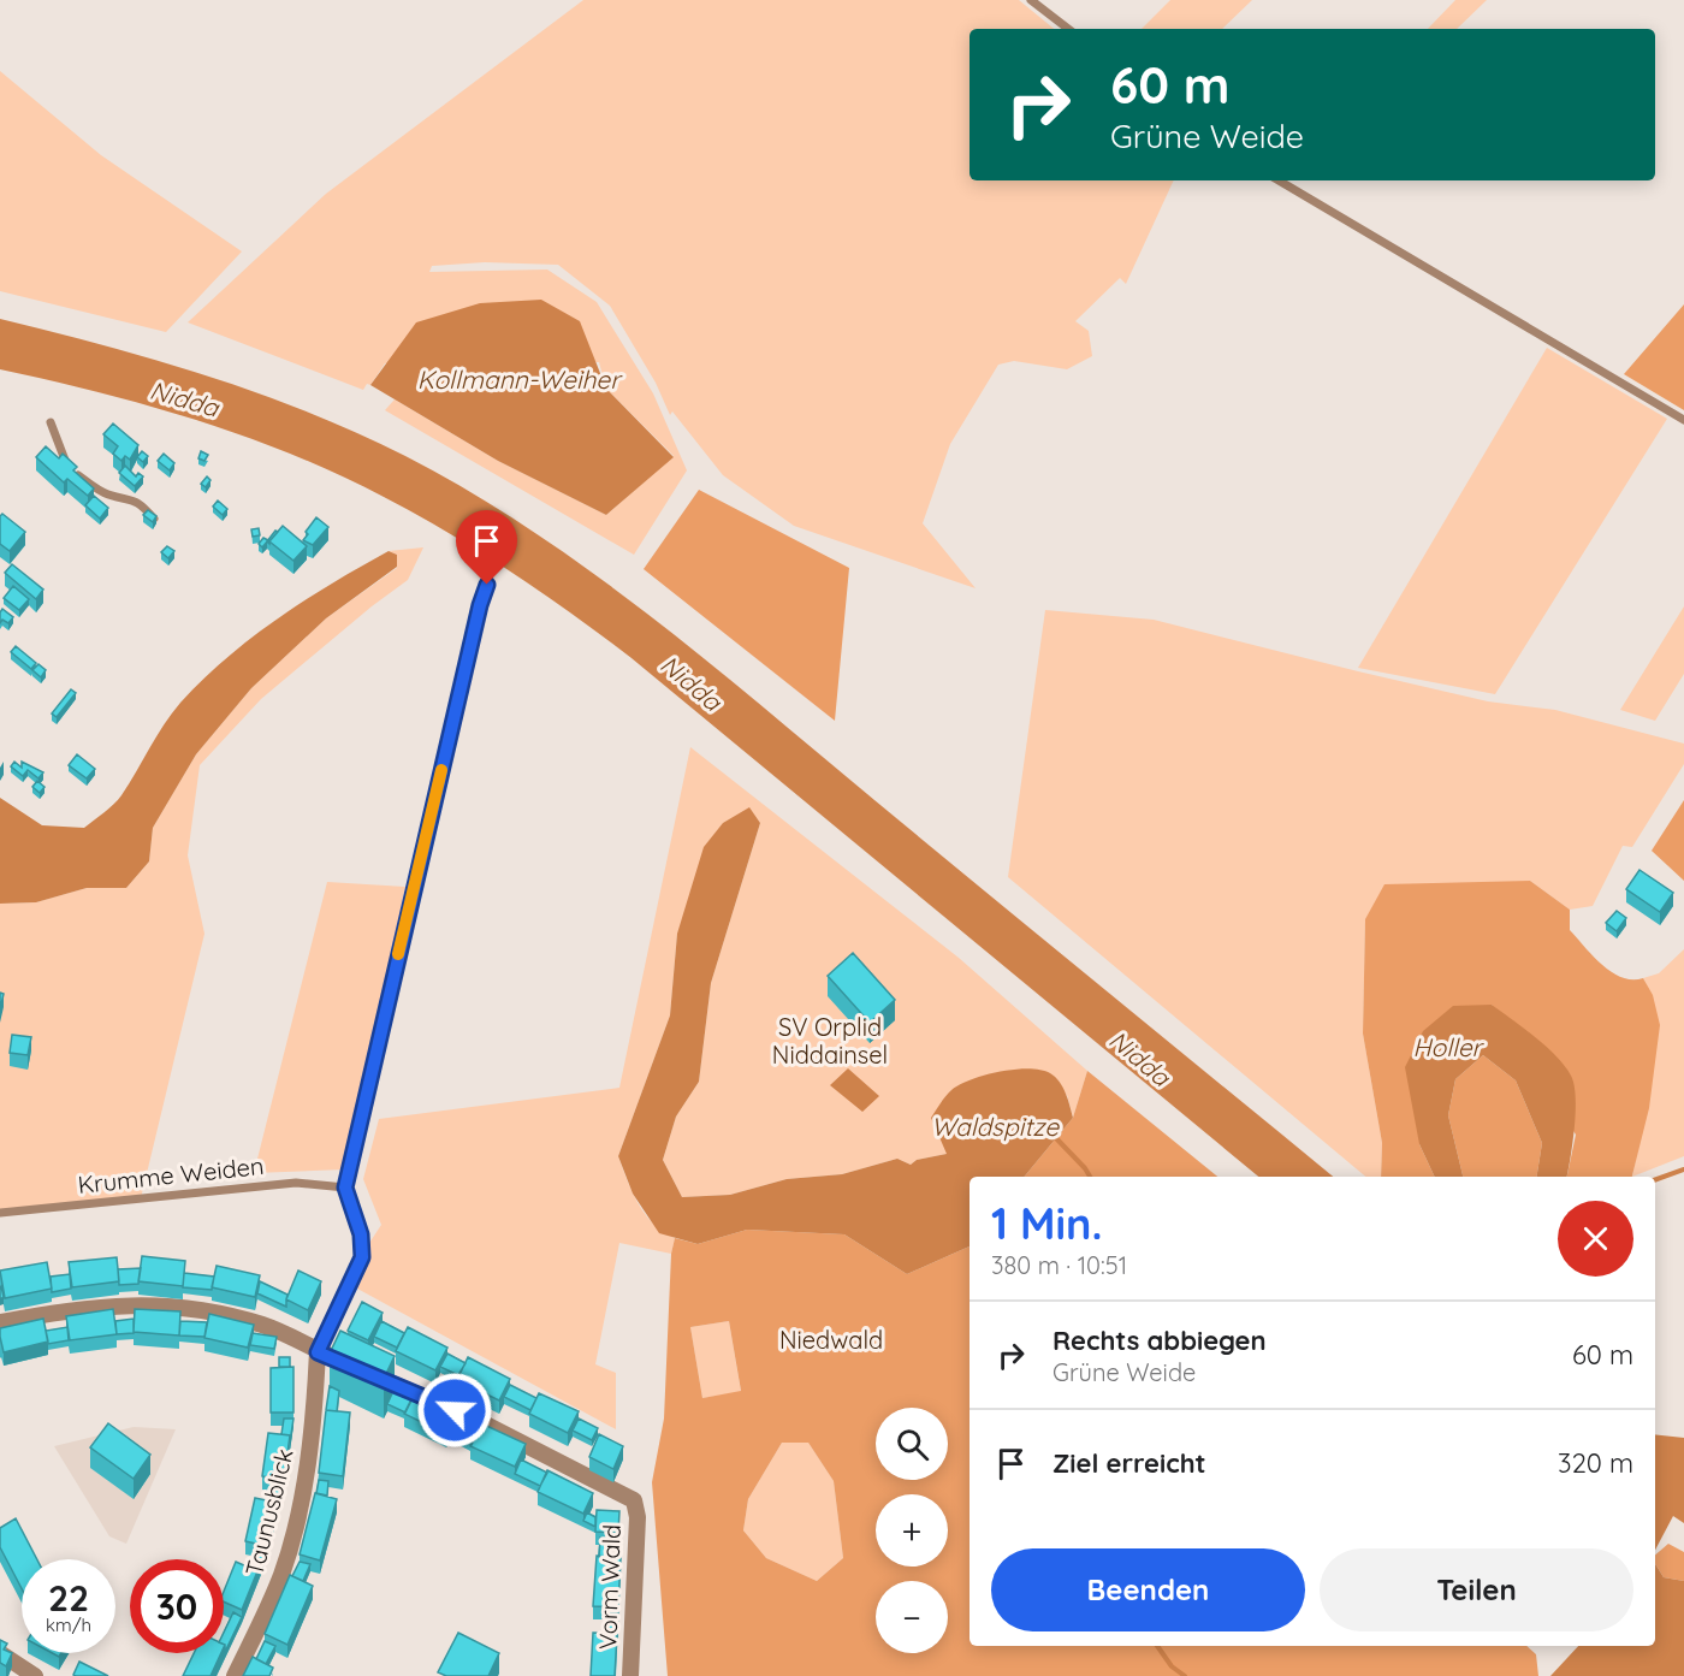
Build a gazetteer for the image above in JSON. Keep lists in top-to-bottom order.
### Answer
{
  "streets": {
    "street": ["Taunusblick", "Vorm Wald"],
    "lane": ["Krumme Weiden"]
  },
  "crossings": [
    ["Taunusblick", "Vorm Wald"]
  ],
  "water": [
    "Kollmann-Weiher",
    "Nidda",
    "Holler",
    "Waldspitze"
  ],
  "parks": ["SV Orplid Niddainsel", "Niedwald"],
  "page": {
    "turn": ["60 m", "Grüne Weide"],
    "heading": ["1 Min.", "380 m · 10:51"],
    "list": [
      {
        "name": "Rechts abbiegen",
        "note": "Grüne Weide",
        "value": "60 m"
      },
      {
        "name": "Ziel erreicht",
        "value": "320 m"
      }
    ],
    "map_buttons": ["+", "−"],
    "buttons": ["Beenden", "Teilen"],
    "speed": "22 km/h",
    "limit": "30"
  }
}
